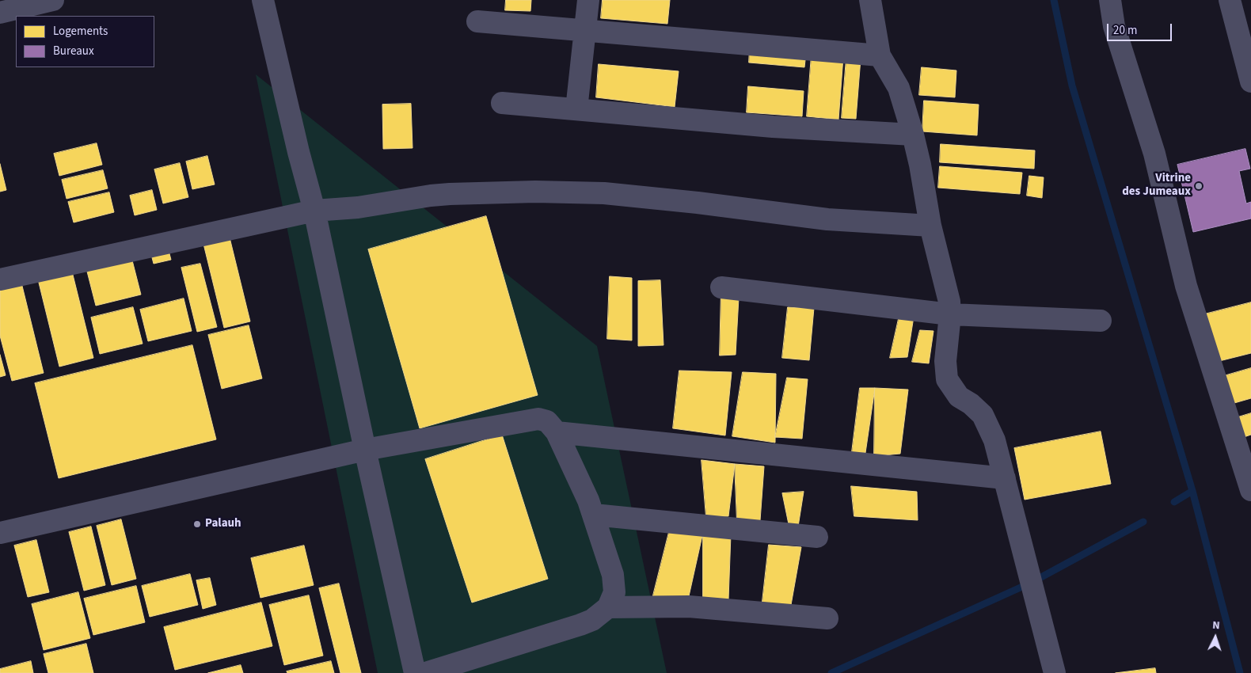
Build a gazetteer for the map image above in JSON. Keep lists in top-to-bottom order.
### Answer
{
  "places": ["Vitrine des Jumeaux", "Palauh"],
  "legend": ["Logements", "Bureaux"],
  "scale_bar": "20 m",
  "north": "top"
}
